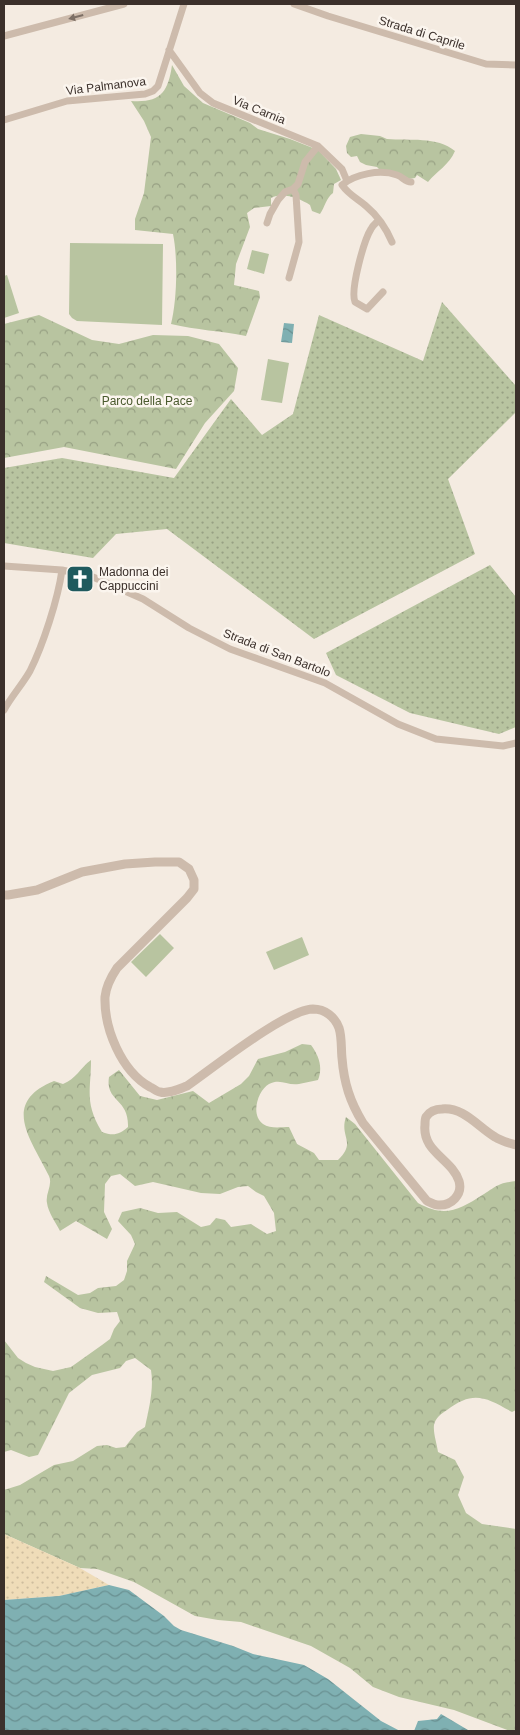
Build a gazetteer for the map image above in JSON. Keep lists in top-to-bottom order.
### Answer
{
  "streets": {
    "street": [
      "Strada di Caprile",
      "Via Palmanova",
      "Via Carnia",
      "Strada di San Bartolo"
    ]
  },
  "crossings": [
    ["Via Palmanova", "Via Carnia"]
  ],
  "parks": ["Parco della Pace"],
  "places": {
    "church": ["Madonna dei Cappuccini"]
  }
}
